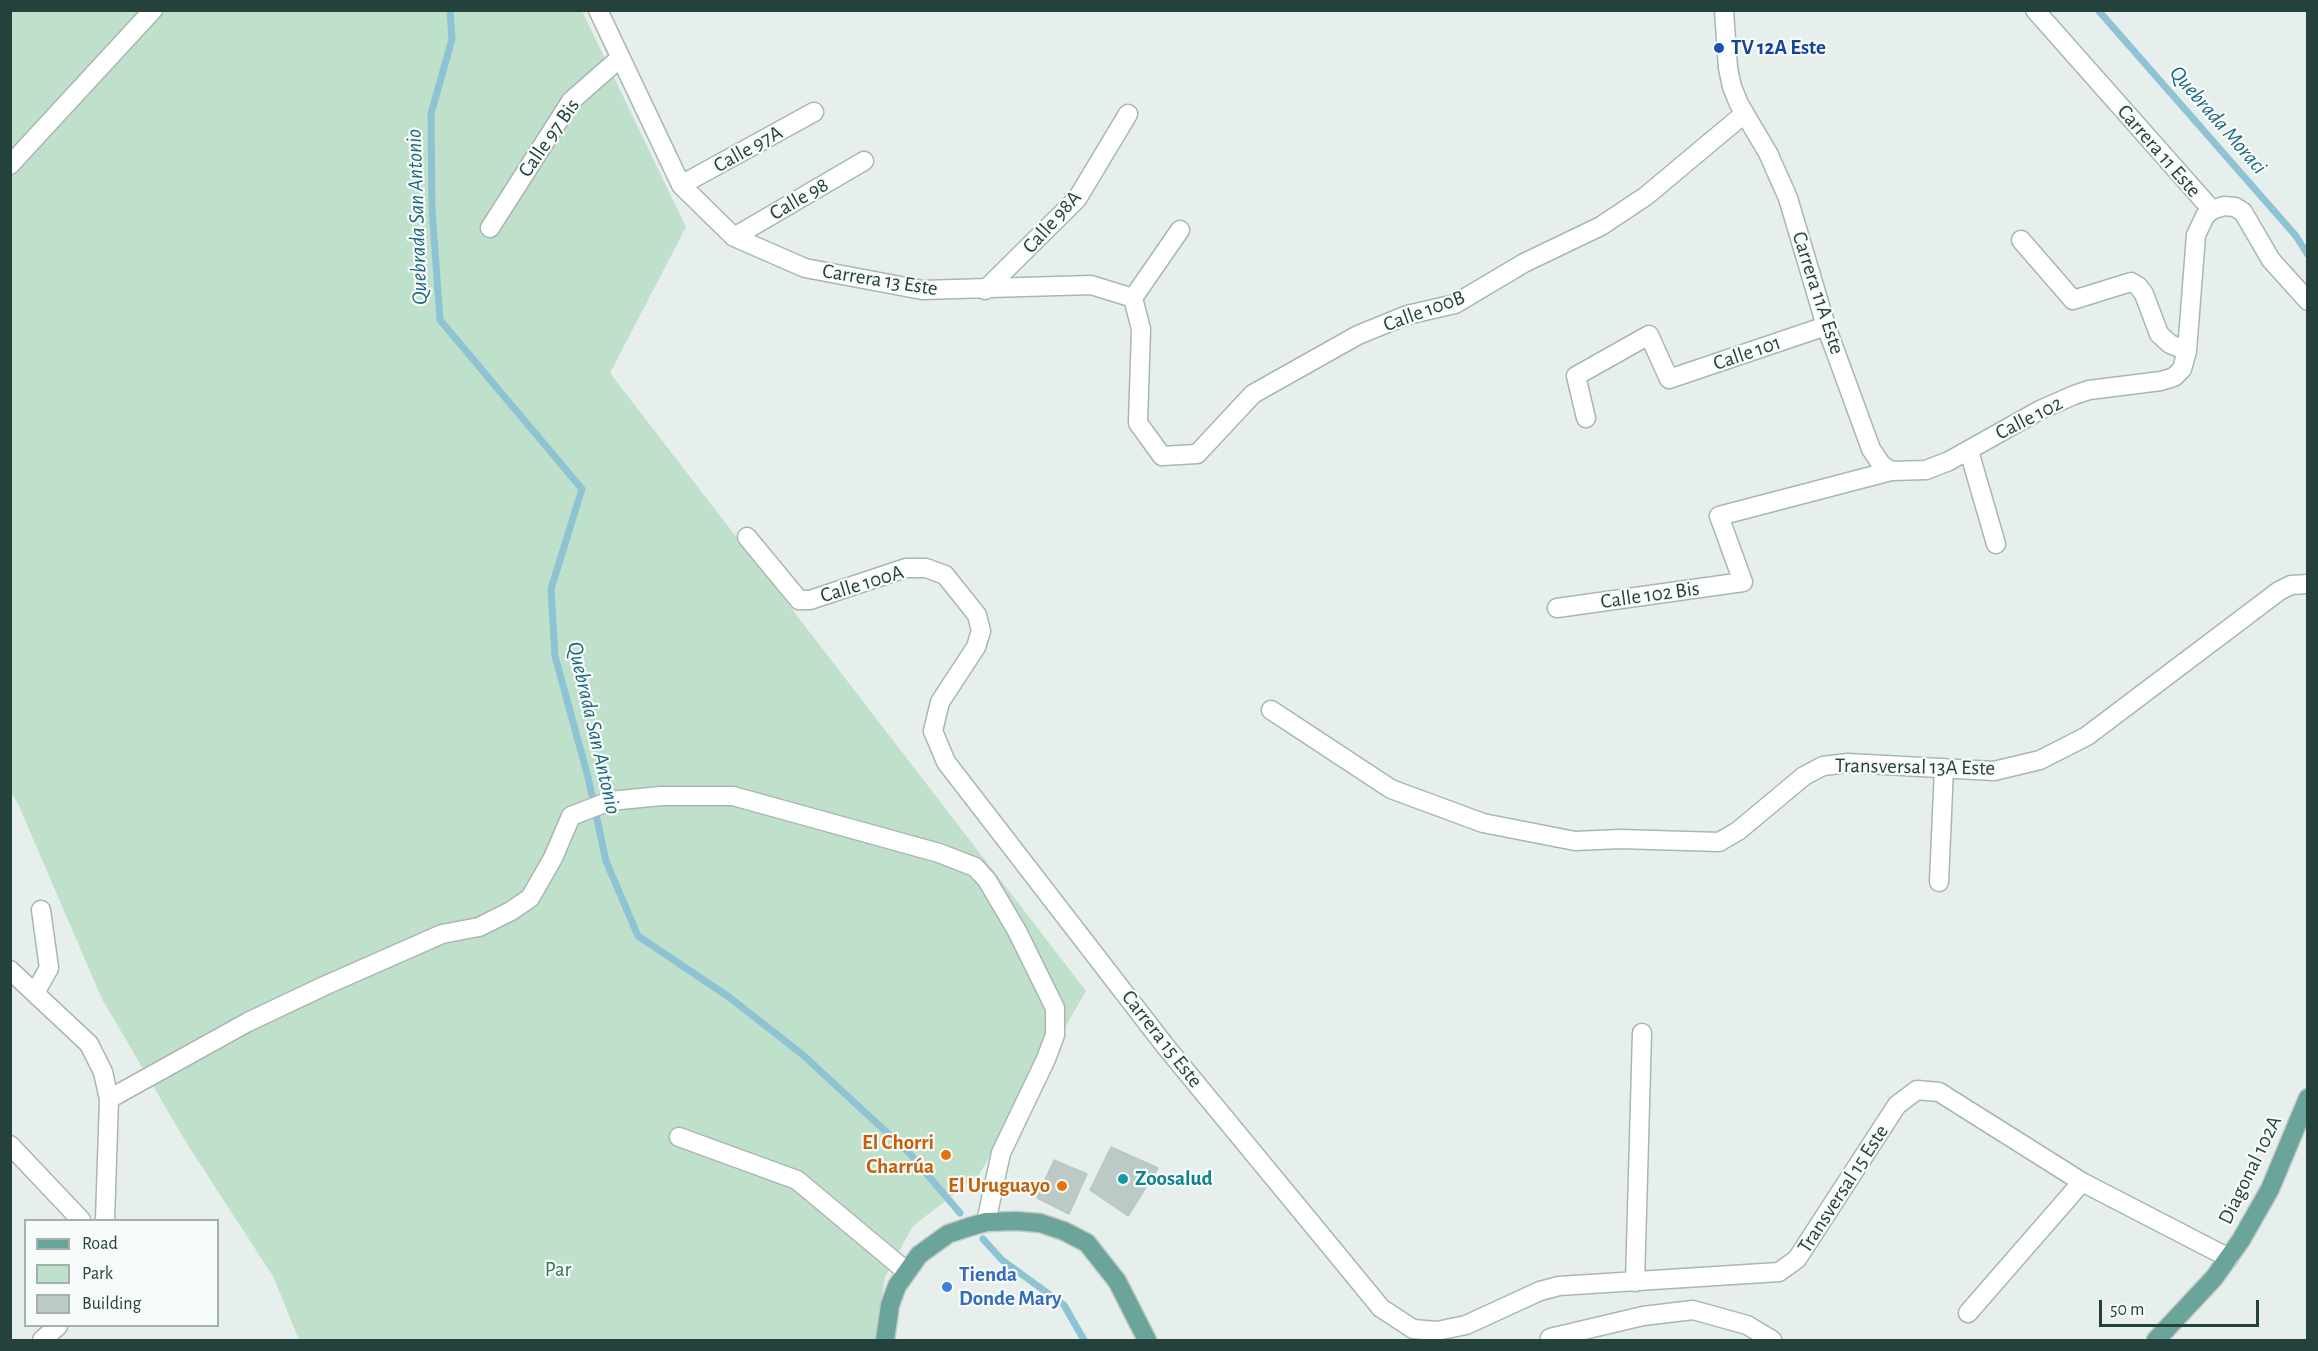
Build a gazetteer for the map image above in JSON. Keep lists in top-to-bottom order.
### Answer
{
  "streets": {
    "main road": ["Diagonal 102A"],
    "street": [
      "Calle 97 Bis",
      "Calle 97A",
      "Carrera 11 Este",
      "Calle 98",
      "Calle 98A",
      "Carrera 13 Este",
      "Carrera 11A Este",
      "Calle 100B",
      "Calle 101",
      "Calle 102",
      "Calle 100A",
      "Calle 102 Bis",
      "Transversal 13A Este",
      "Carrera 15 Este",
      "Transversal 15 Este"
    ]
  },
  "crossings": [
    ["Calle 97 Bis", "Carrera 13 Este"],
    ["Calle 97A", "Carrera 13 Este"],
    ["Carrera 11 Este", "Calle 102"],
    ["Calle 98", "Carrera 13 Este"],
    ["Calle 98A", "Carrera 13 Este"],
    ["Carrera 13 Este", "Calle 100B"],
    ["Carrera 11A Este", "Calle 100B"],
    ["Carrera 11A Este", "Calle 101"],
    ["Carrera 11A Este", "Calle 102"],
    ["Calle 102", "Calle 102 Bis"],
    ["Calle 100A", "Carrera 15 Este"],
    ["Carrera 15 Este", "Transversal 15 Este"],
    ["Diagonal 102A", "Transversal 15 Este"]
  ],
  "water": ["Quebrada Moraci", "Quebrada San Antonio"],
  "parks": ["Par"],
  "places": [
    "TV 12A Este",
    "El Chorri Charrúa",
    "Zoosalud",
    "El Uruguayo",
    "Tienda Donde Mary"
  ],
  "legend": ["Road", "Park", "Building"],
  "scale_bar": "50 m"
}
